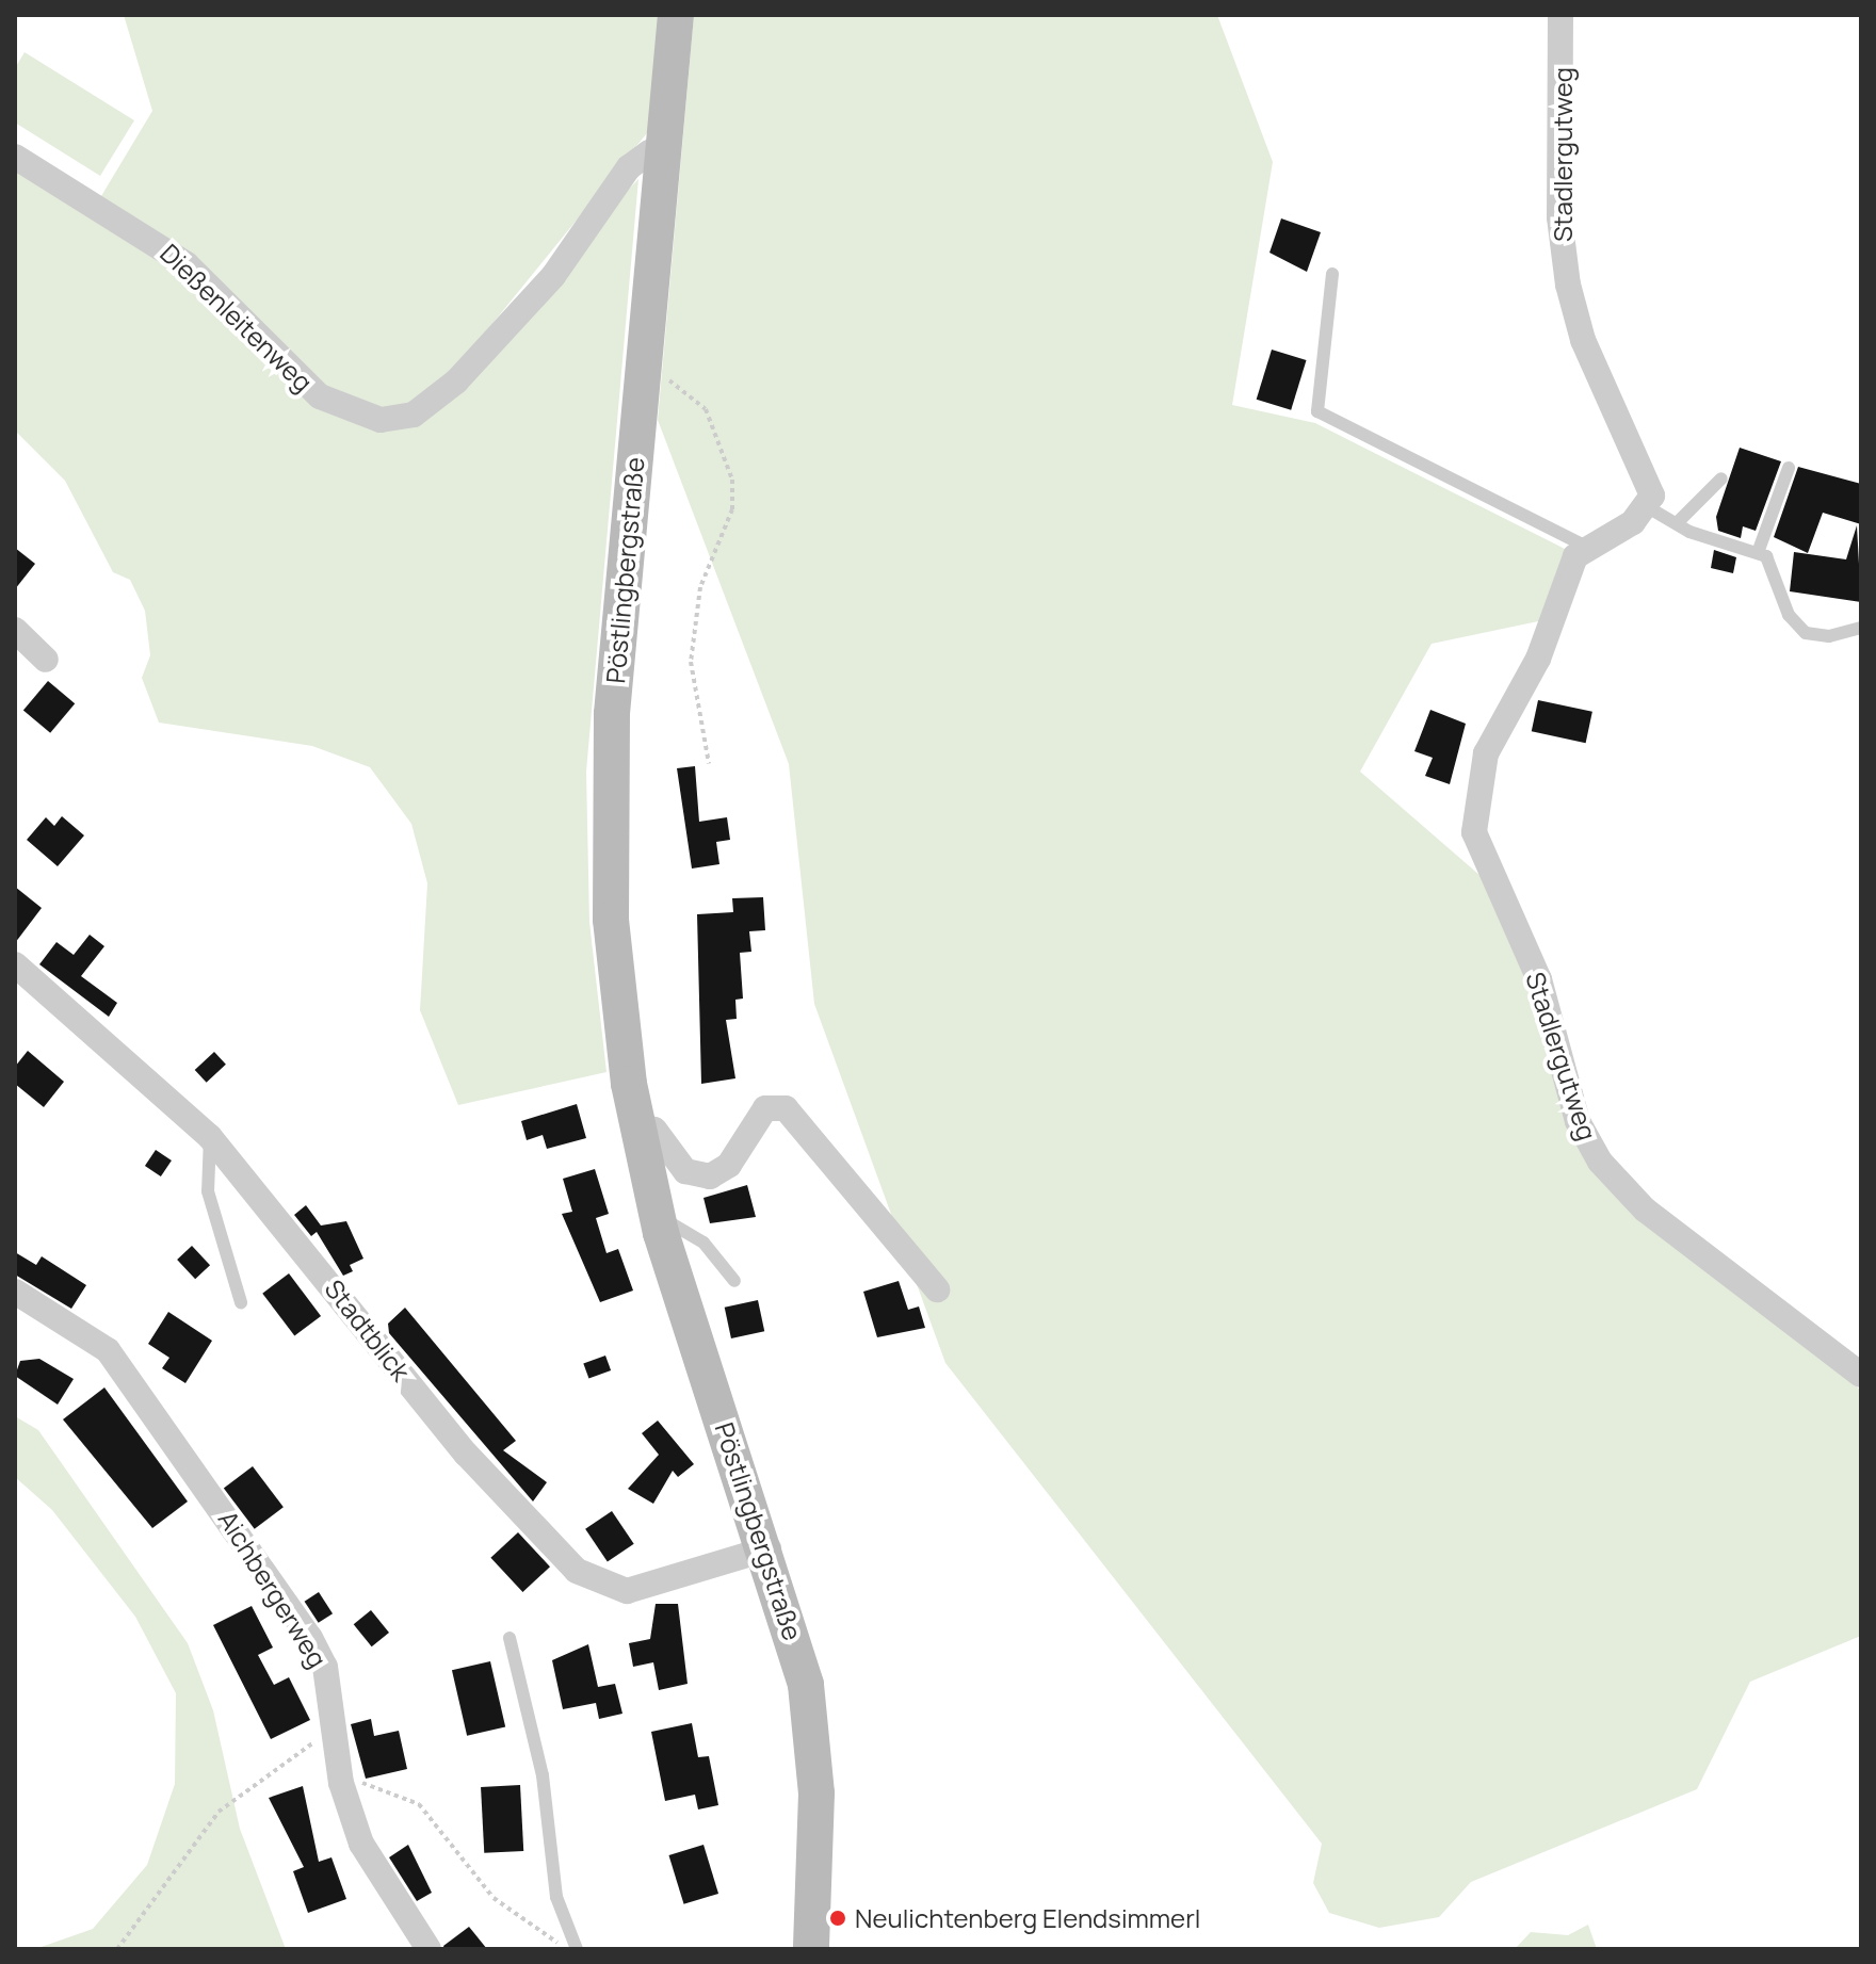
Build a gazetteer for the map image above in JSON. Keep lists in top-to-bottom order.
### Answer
{
  "streets": {
    "main road": ["Pöstlingbergstraße"],
    "street": [
      "Stadlergutweg",
      "Dießenleitenweg",
      "Stadtblick",
      "Aichbergerweg"
    ]
  },
  "crossings": [
    ["Dießenleitenweg", "Pöstlingbergstraße"],
    ["Pöstlingbergstraße", "Stadtblick"]
  ],
  "places": ["Neulichtenberg Elendsimmerl"]
}
